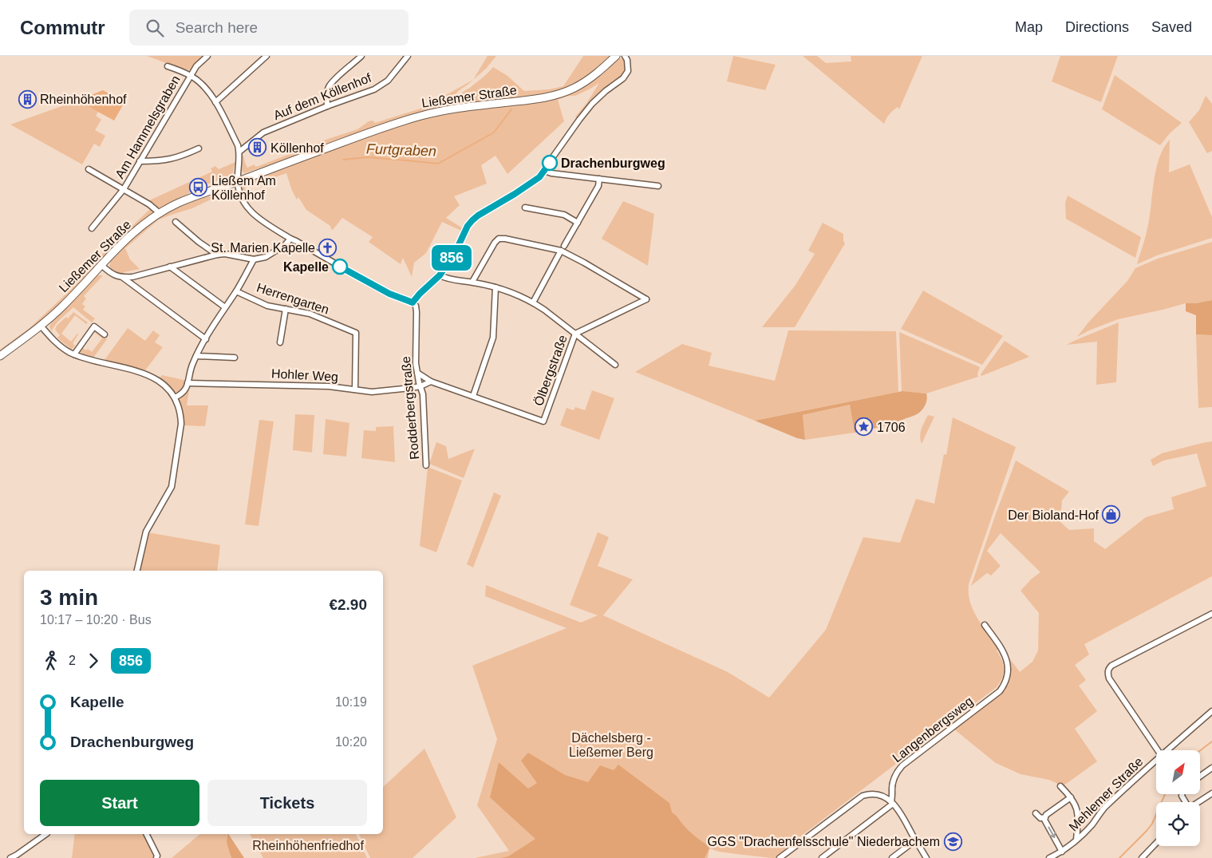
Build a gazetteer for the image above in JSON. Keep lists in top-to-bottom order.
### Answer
{
  "streets": {
    "street": [
      "Auf dem Köllenhof",
      "Ließemer Straße",
      "Am Hammelsgraben",
      "Herrengarten",
      "Ölbergstraße",
      "Hohler Weg",
      "Rodderbergstraße",
      "Langenbergsweg",
      "Mehlemer Straße"
    ]
  },
  "crossings": [
    ["Ließemer Straße", "Am Hammelsgraben"],
    ["Herrengarten", "Hohler Weg"],
    ["Hohler Weg", "Rodderbergstraße"]
  ],
  "water": ["Furtgraben"],
  "parks": ["Dächelsberg - Ließemer Berg", "Rheinhöhenfriedhof"],
  "places": {
    "building": ["Rheinhöhenhof", "Köllenhof"],
    "other": ["Drachenburgweg", "Kapelle"],
    "bus stop": ["Ließem Am Köllenhof"],
    "church": ["St. Marien Kapelle"],
    "place": ["1706"],
    "shop": ["Der Bioland-Hof"],
    "school or university": ["GGS \"Drachenfelsschule\" Niederbachem"]
  },
  "lines": ["bus line 856"],
  "north": "top right",
  "page": {
    "header": "Commutr",
    "search": "Search here",
    "nav": ["Map", "Directions", "Saved"],
    "on_map": "856",
    "heading": ["3 min", "10:17 – 10:20 · Bus", "€2.90"],
    "legs": ["2", "856"],
    "list": [
      {
        "name": "Kapelle",
        "value": "10:19"
      },
      {
        "name": "Drachenburgweg",
        "value": "10:20"
      }
    ],
    "buttons": ["Start", "Tickets"]
  }
}
